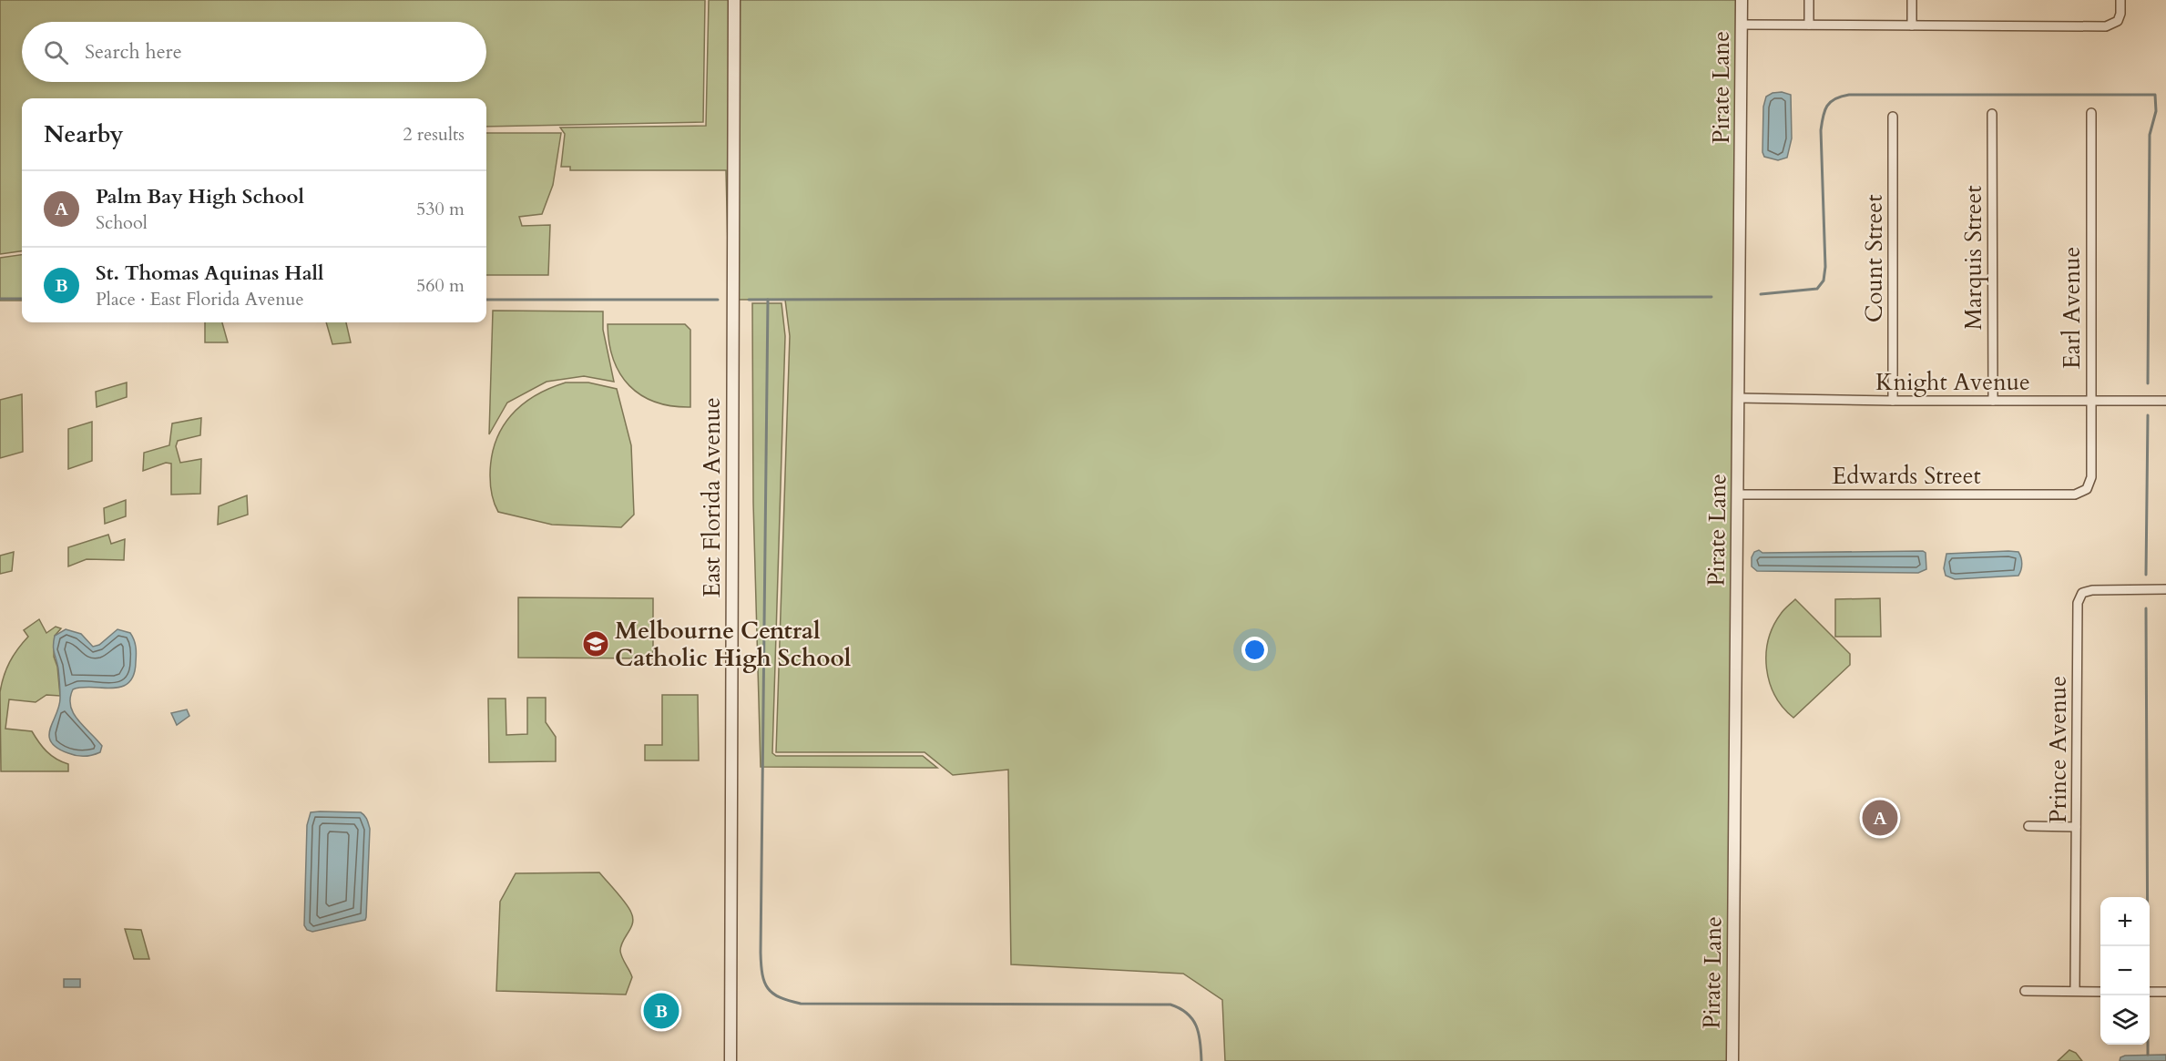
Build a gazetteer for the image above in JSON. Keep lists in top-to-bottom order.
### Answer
{
  "streets": {
    "street": [
      "Pirate Lane",
      "Marquis Street",
      "Count Street",
      "Earl Avenue",
      "Knight Avenue",
      "Edwards Street",
      "East Florida Avenue",
      "Prince Avenue"
    ]
  },
  "crossings": [
    ["Pirate Lane", "Knight Avenue"],
    ["Pirate Lane", "Edwards Street"],
    ["Marquis Street", "Knight Avenue"],
    ["Count Street", "Knight Avenue"],
    ["Earl Avenue", "Knight Avenue"],
    ["Earl Avenue", "Edwards Street"]
  ],
  "places": {
    "school or university": ["Melbourne Central Catholic High School"]
  },
  "page": {
    "search": "Search here",
    "heading": ["Nearby", "2 results"],
    "list": [
      {
        "mark": "A",
        "name": "Palm Bay High School",
        "note": "School",
        "value": "530 m"
      },
      {
        "mark": "B",
        "name": "St. Thomas Aquinas Hall",
        "note": "Place · East Florida Avenue",
        "value": "560 m"
      }
    ],
    "pins": ["A", "B"],
    "map_buttons": ["+", "−"]
  }
}
